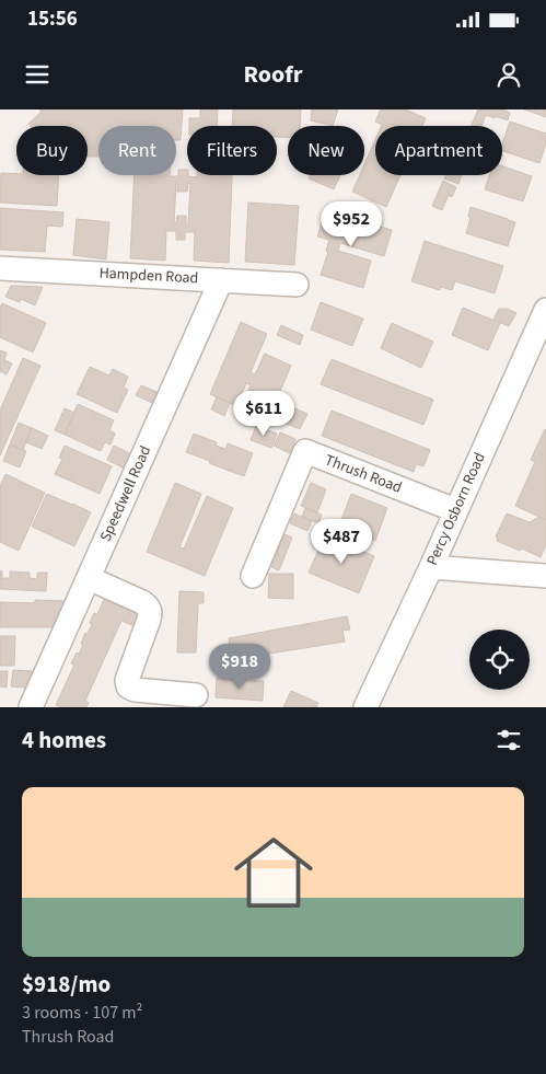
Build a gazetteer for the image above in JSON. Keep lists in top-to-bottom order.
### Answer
{
  "streets": {
    "street": [
      "Hampden Road",
      "Thrush Road",
      "Speedwell Road",
      "Percy Osborn Road"
    ]
  },
  "crossings": [
    ["Hampden Road", "Speedwell Road"],
    ["Thrush Road", "Percy Osborn Road"]
  ],
  "page": {
    "status": "15:56",
    "header": "Roofr",
    "chip": [
      "Buy",
      "Rent",
      "Filters",
      "New",
      "Apartment"
    ],
    "price": [
      "$952",
      "$611",
      "$487",
      "$918"
    ],
    "heading": "4 homes",
    "list": [
      {
        "name": "$918/mo",
        "note": "3 rooms · 107 m² · Thrush Road"
      }
    ]
  }
}
